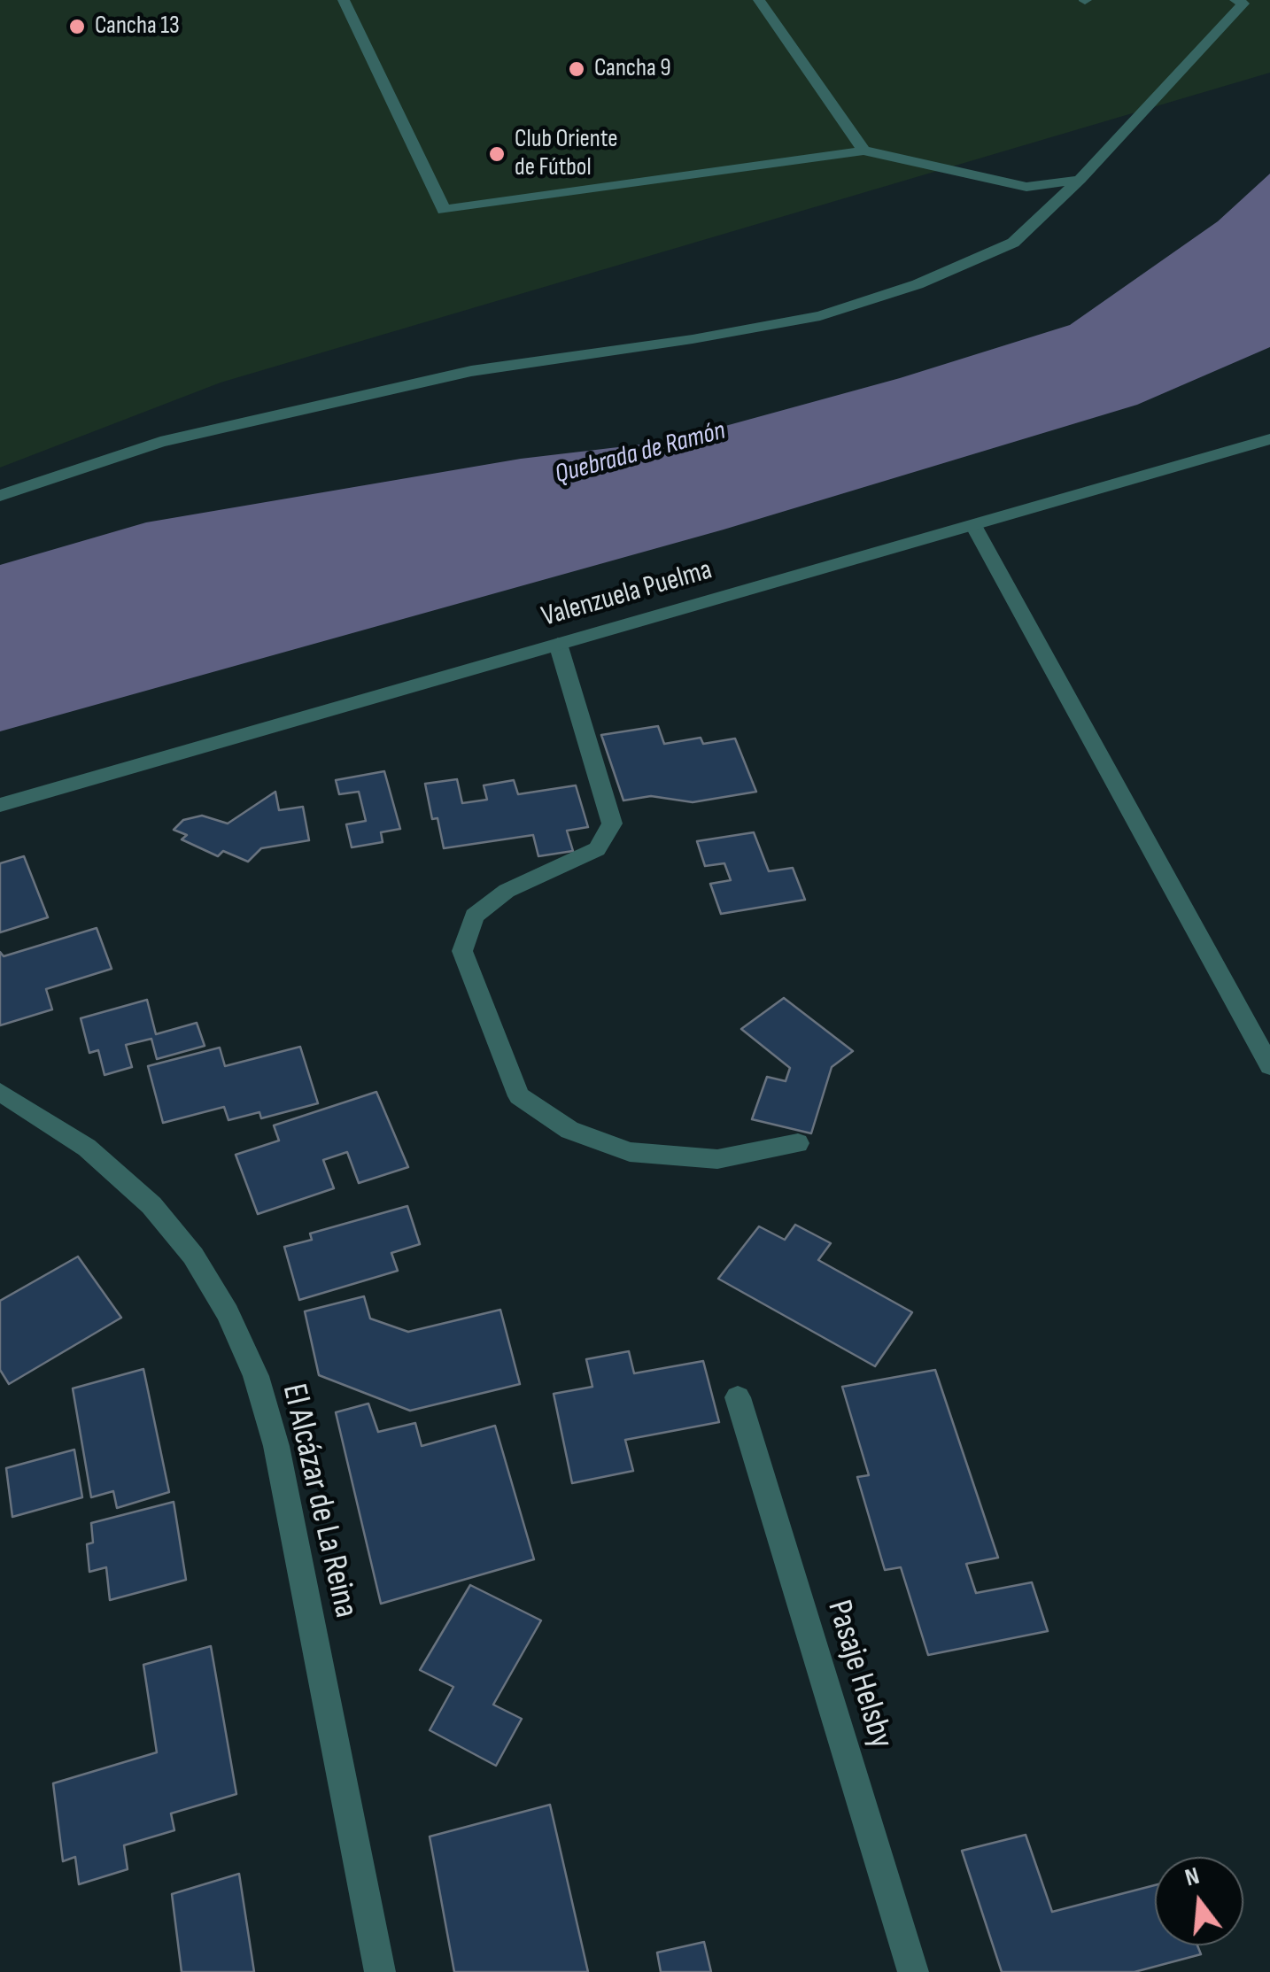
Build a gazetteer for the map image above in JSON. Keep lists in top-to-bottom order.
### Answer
{
  "streets": {
    "street": ["Valenzuela Puelma", "El Alcázar de La Reina", "Pasaje Helsby"]
  },
  "water": ["Quebrada de Ramón"],
  "places": ["Cancha 13", "Cancha 9", "Club Oriente de Fútbol"],
  "north": "top"
}
